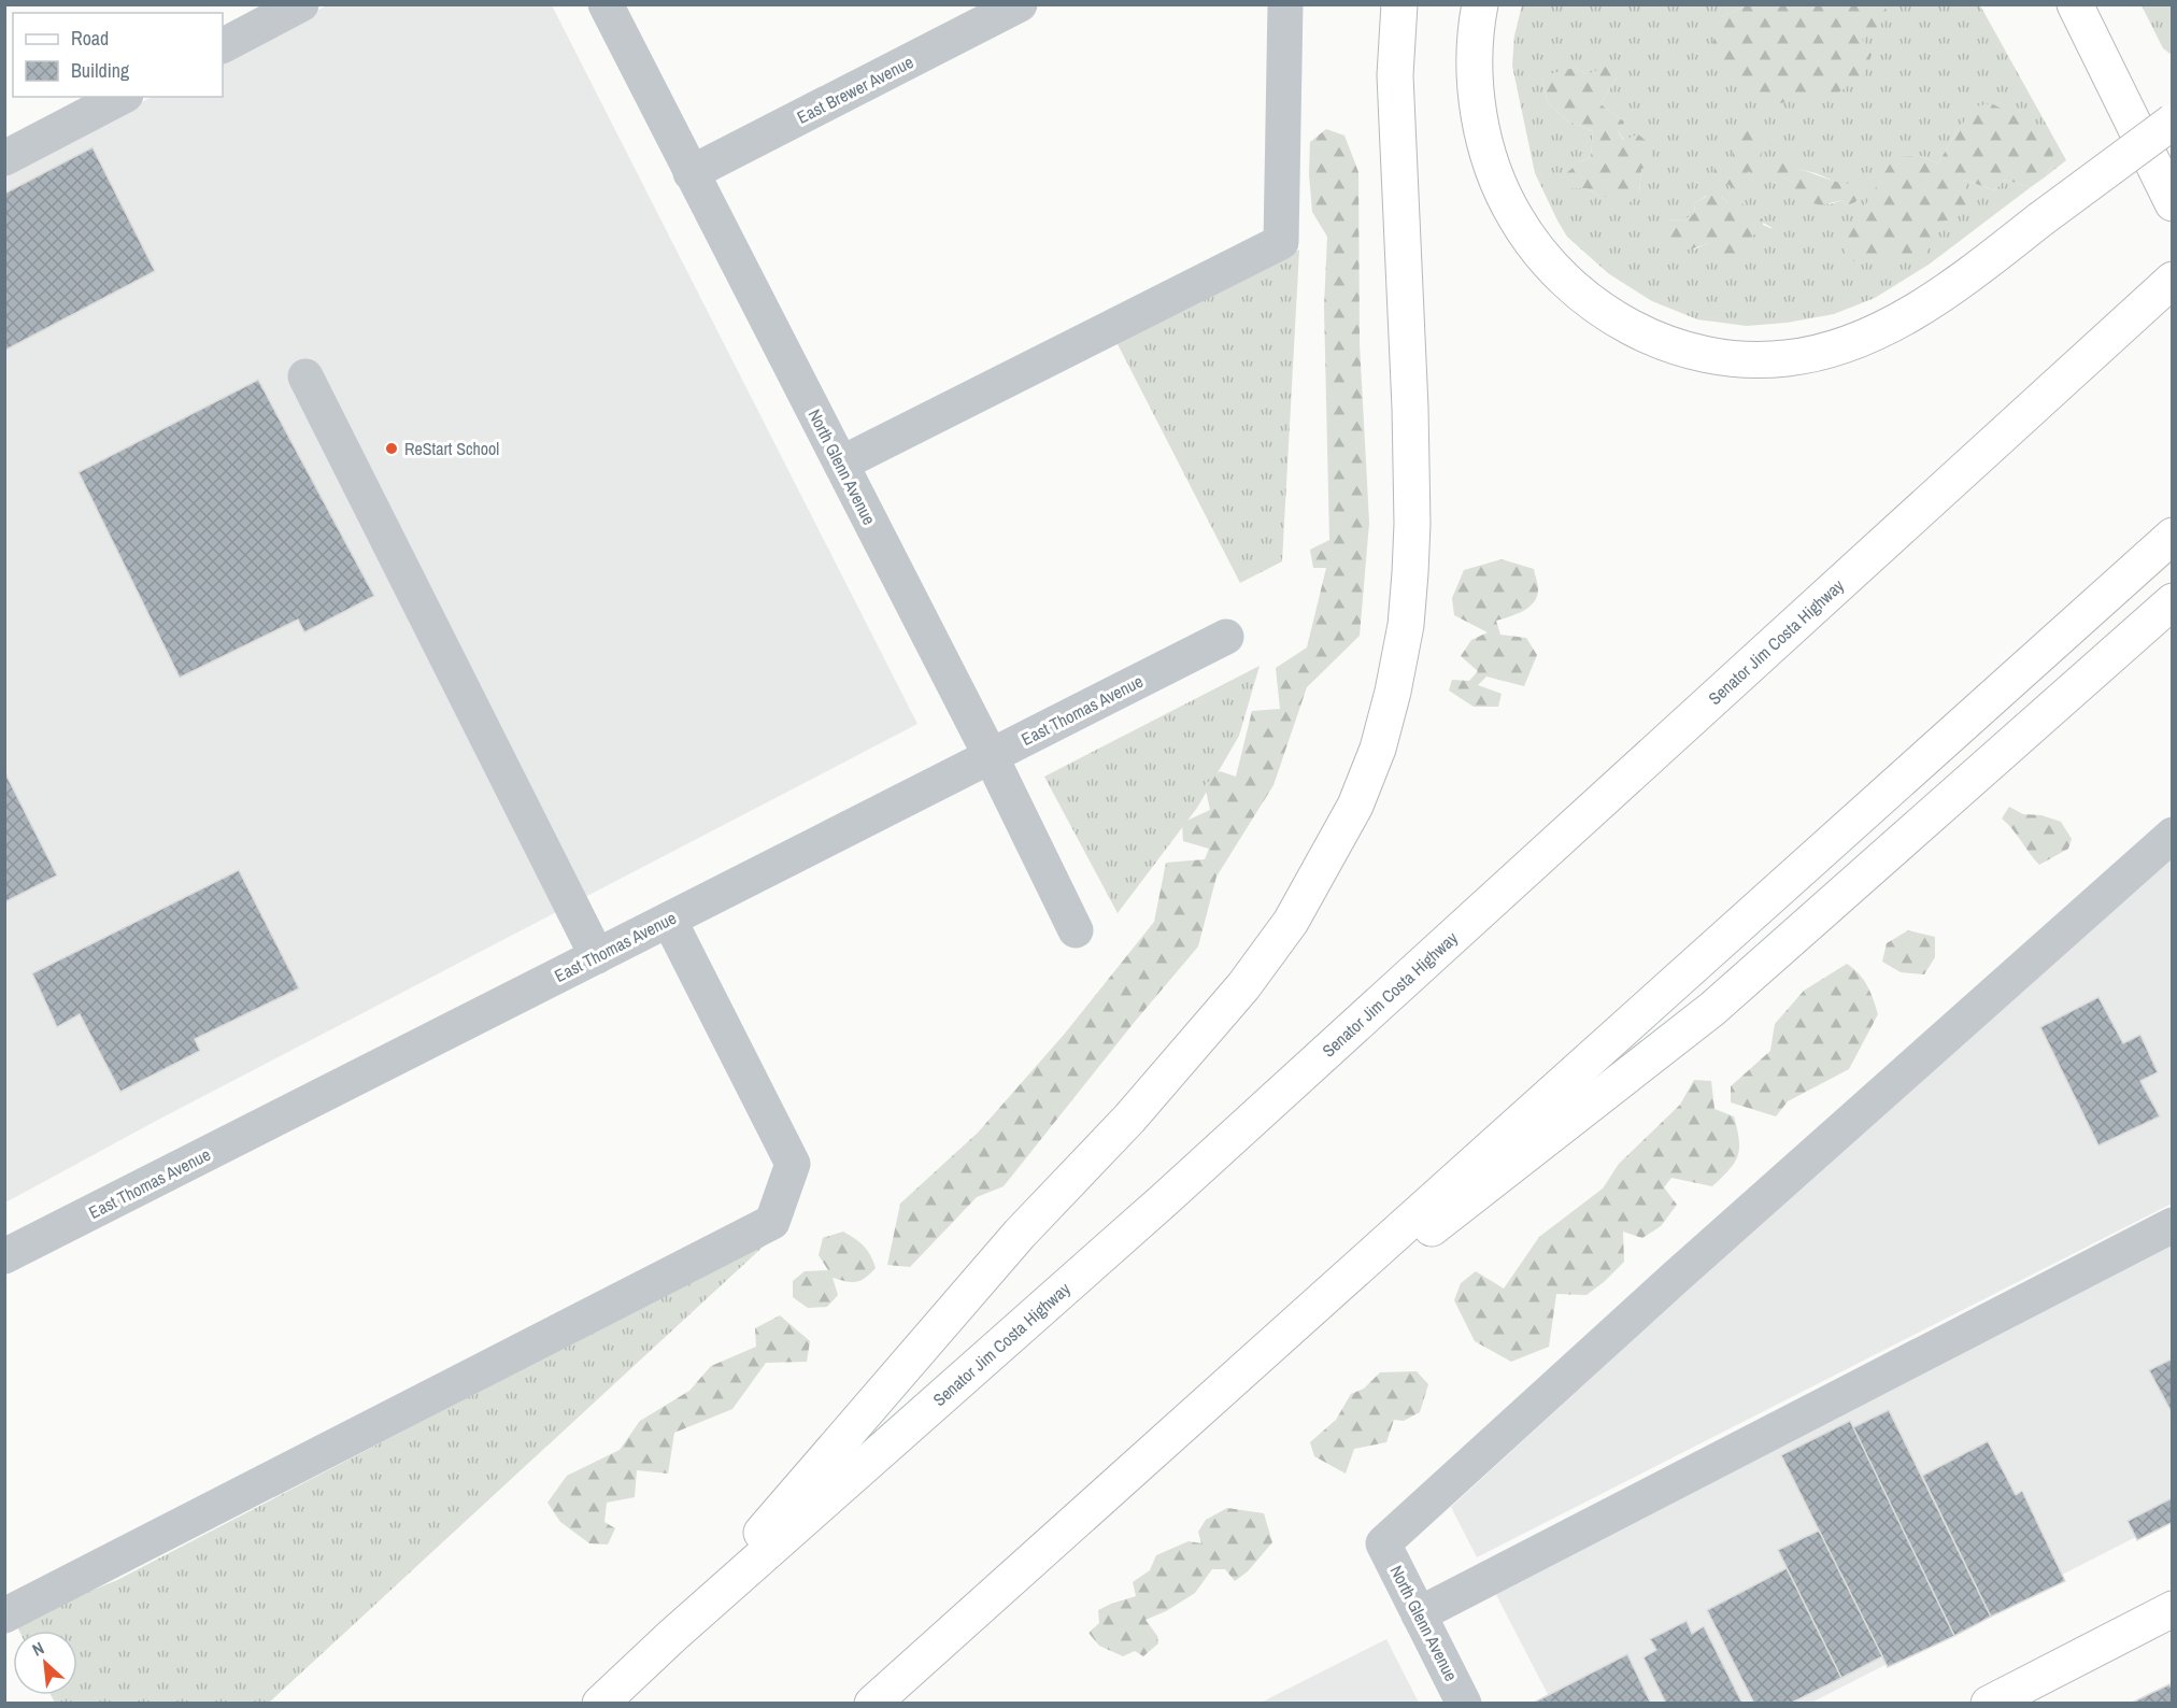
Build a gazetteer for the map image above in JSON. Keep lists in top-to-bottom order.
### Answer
{
  "streets": {
    "main road": ["Senator Jim Costa Highway"],
    "street": ["East Brewer Avenue", "North Glenn Avenue", "East Thomas Avenue"]
  },
  "crossings": [
    ["East Brewer Avenue", "North Glenn Avenue"],
    ["North Glenn Avenue", "East Thomas Avenue"]
  ],
  "places": ["ReStart School"],
  "legend": ["Road", "Building"],
  "north": "top left"
}
